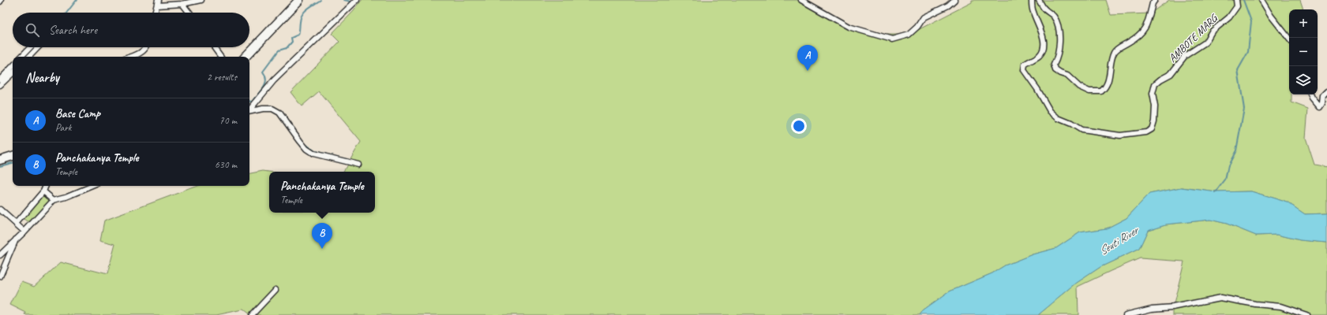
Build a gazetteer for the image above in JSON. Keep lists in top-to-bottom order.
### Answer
{
  "streets": {
    "street": ["AMBOTE MARG"]
  },
  "water": ["Seuti River"],
  "page": {
    "map_buttons": ["+", "−"],
    "search": "Search here",
    "pins": ["A", "B"],
    "heading": ["Nearby", "2 results"],
    "list": [
      {
        "mark": "A",
        "name": "Base Camp",
        "note": "Park",
        "value": "70 m"
      },
      {
        "mark": "B",
        "name": "Panchakanya Temple",
        "note": "Temple",
        "value": "630 m"
      }
    ],
    "popup": ["Panchakanya Temple", "Temple"]
  }
}
